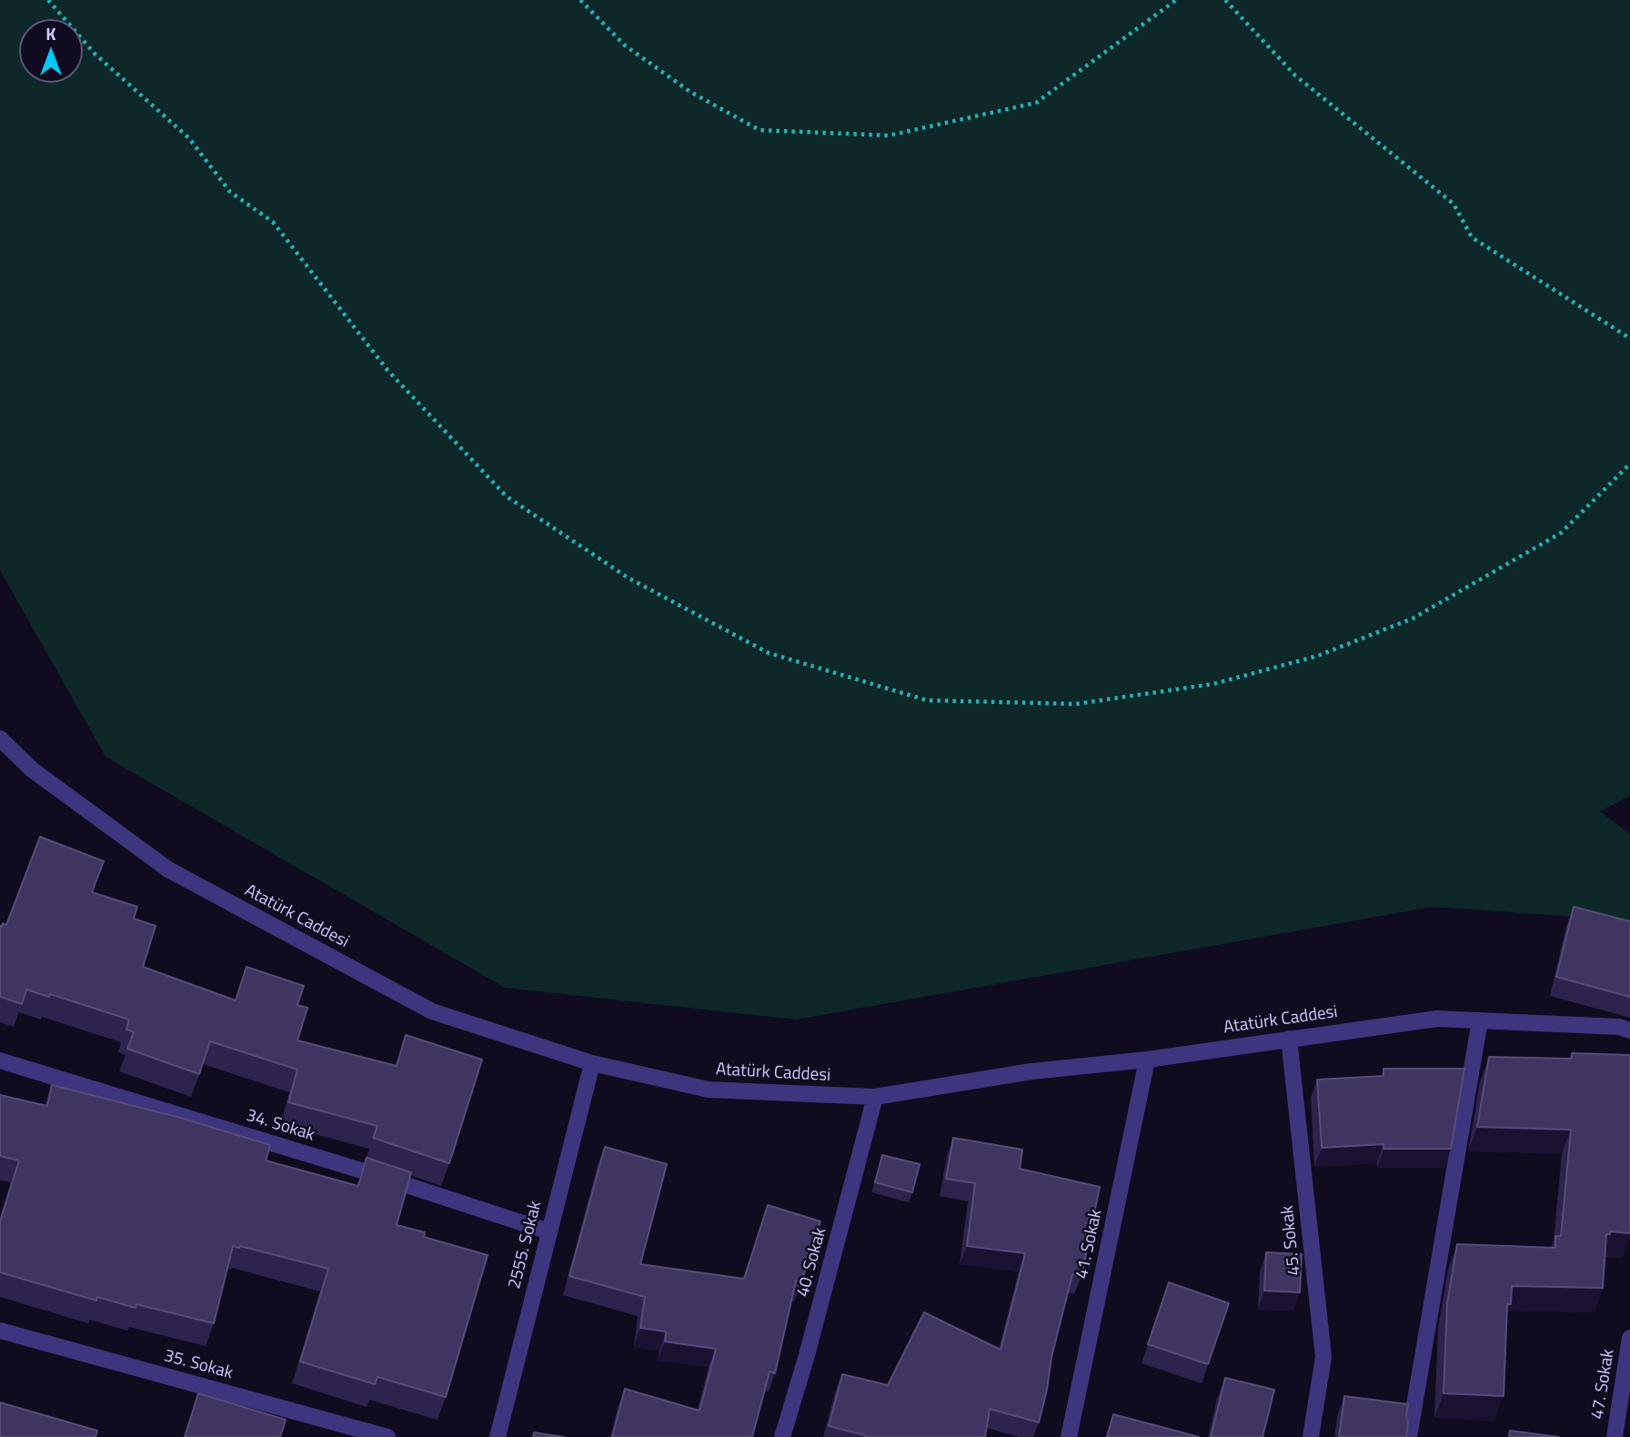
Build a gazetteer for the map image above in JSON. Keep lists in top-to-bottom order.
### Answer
{
  "streets": {
    "street": [
      "Atatürk Caddesi",
      "34. Sokak",
      "45. Sokak",
      "41. Sokak",
      "2555. Sokak",
      "40. Sokak",
      "35. Sokak",
      "47. Sokak"
    ]
  },
  "crossings": [
    ["Atatürk Caddesi", "45. Sokak"],
    ["Atatürk Caddesi", "41. Sokak"],
    ["Atatürk Caddesi", "2555. Sokak"],
    ["Atatürk Caddesi", "40. Sokak"],
    ["34. Sokak", "2555. Sokak"]
  ],
  "north": "top"
}
